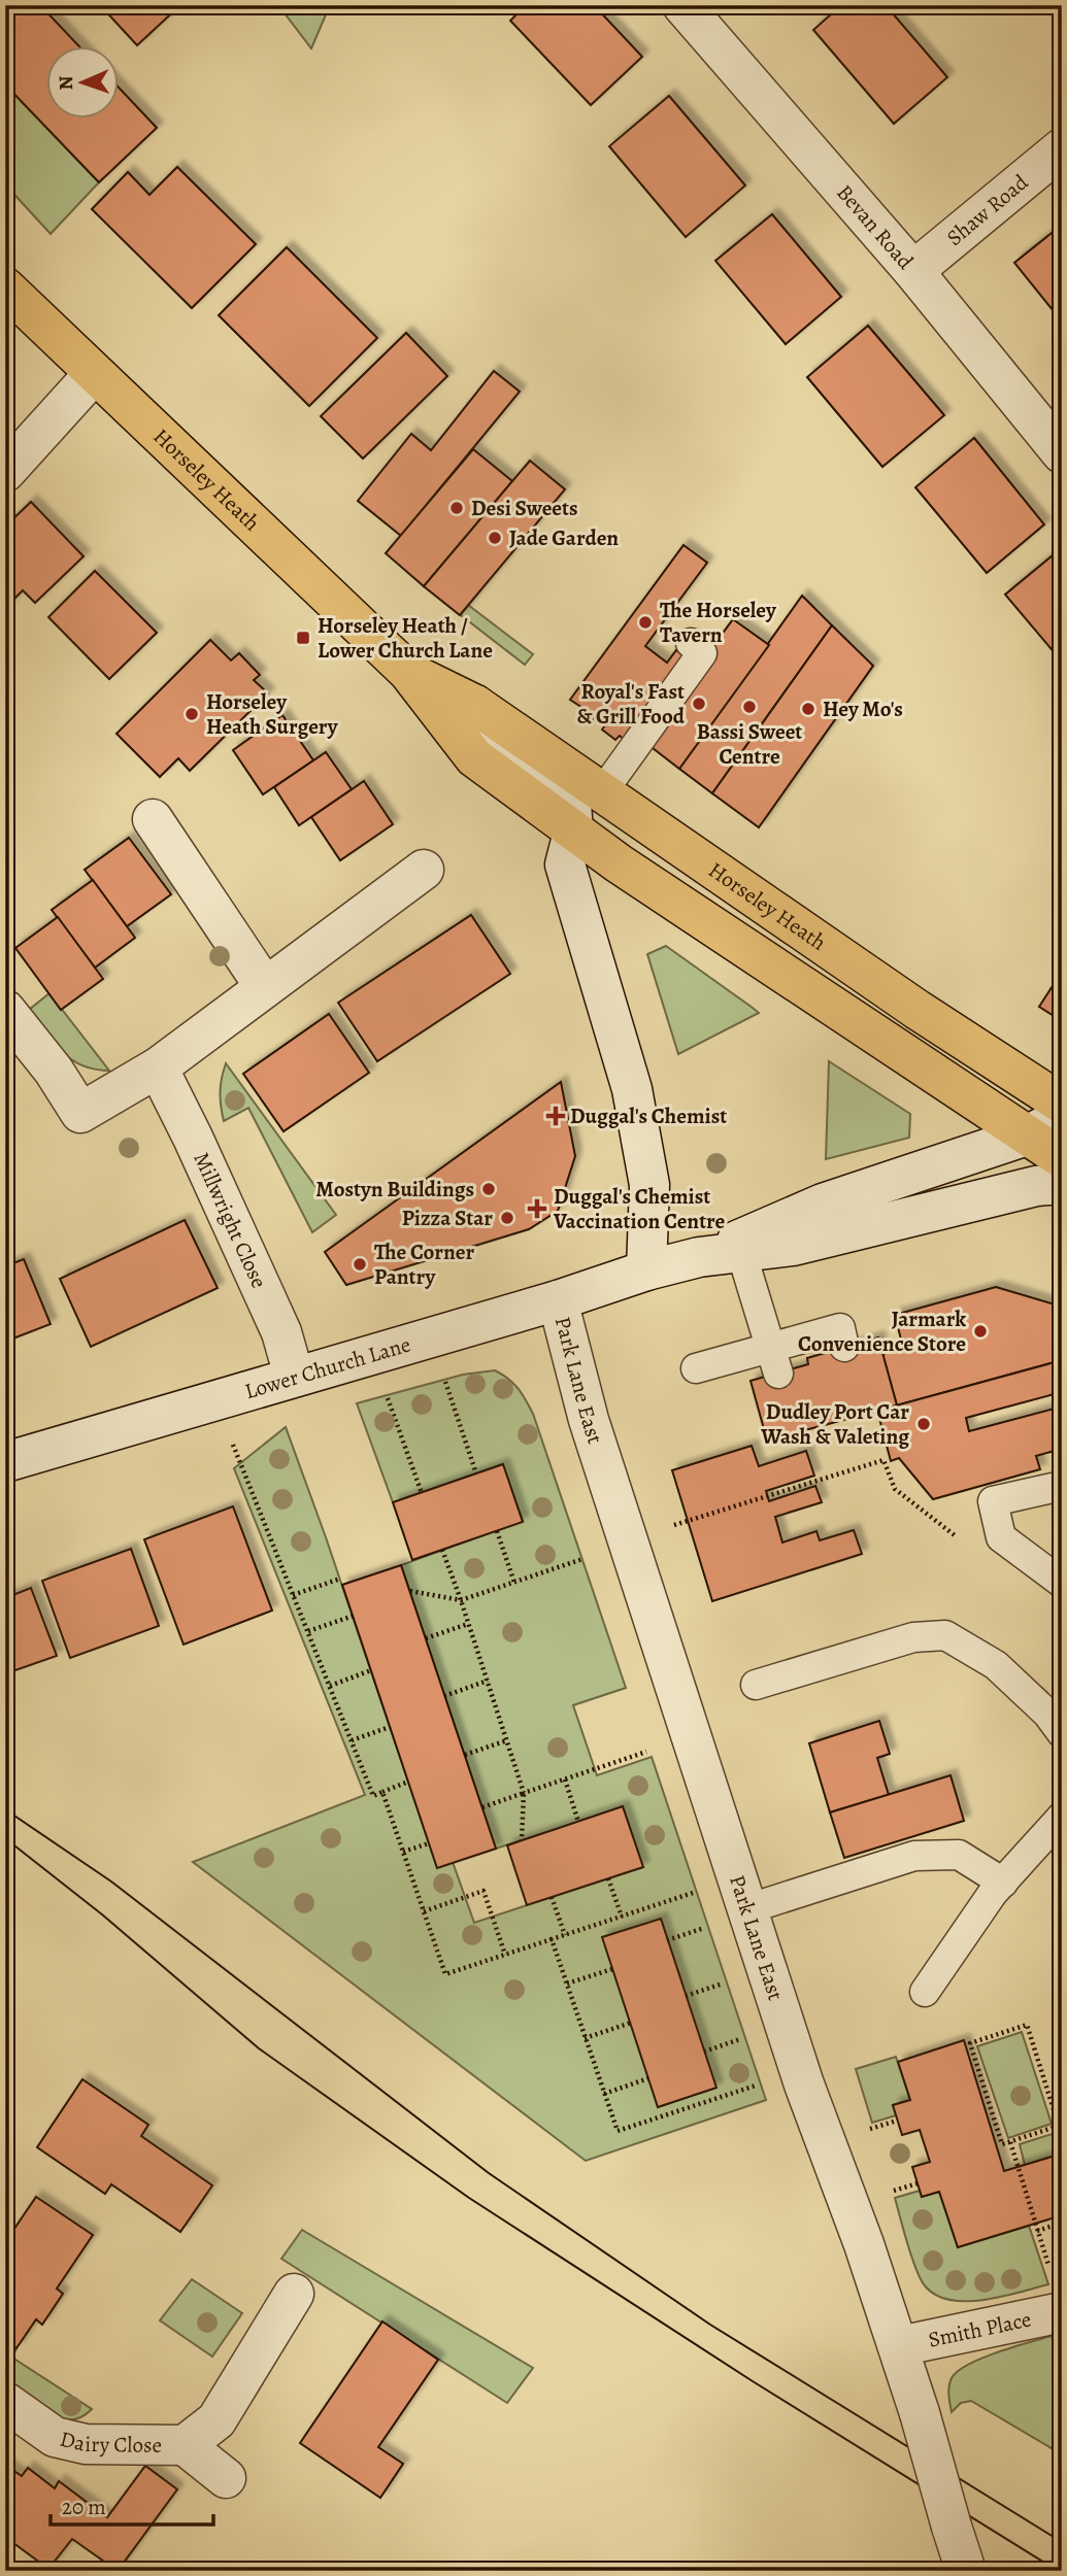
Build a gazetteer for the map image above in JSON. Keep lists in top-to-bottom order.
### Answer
{
  "streets": {
    "highway": ["Horseley Heath"],
    "street": [
      "Shaw Road",
      "Bevan Road",
      "Millwright Close",
      "Lower Church Lane",
      "Park Lane East",
      "Smith Place",
      "Dairy Close"
    ]
  },
  "crossings": [
    ["Shaw Road", "Bevan Road"],
    ["Millwright Close", "Lower Church Lane"],
    ["Lower Church Lane", "Park Lane East"],
    ["Park Lane East", "Smith Place"]
  ],
  "places": {
    "other": [
      "Desi Sweets",
      "Jade Garden",
      "The Horseley Tavern",
      "Royal's Fast & Grill Food",
      "Bassi Sweet Centre",
      "Hey Mo's",
      "Horseley Heath Surgery",
      "Mostyn Buildings",
      "Pizza Star",
      "The Corner Pantry",
      "Jarmark Convenience Store",
      "Dudley Port Car Wash & Valeting"
    ],
    "transit": ["Horseley Heath / Lower Church Lane"],
    "health": ["Duggal's Chemist", "Duggal's Chemist Vaccination Centre"]
  },
  "scale_bar": "20 m",
  "north": "left"
}
